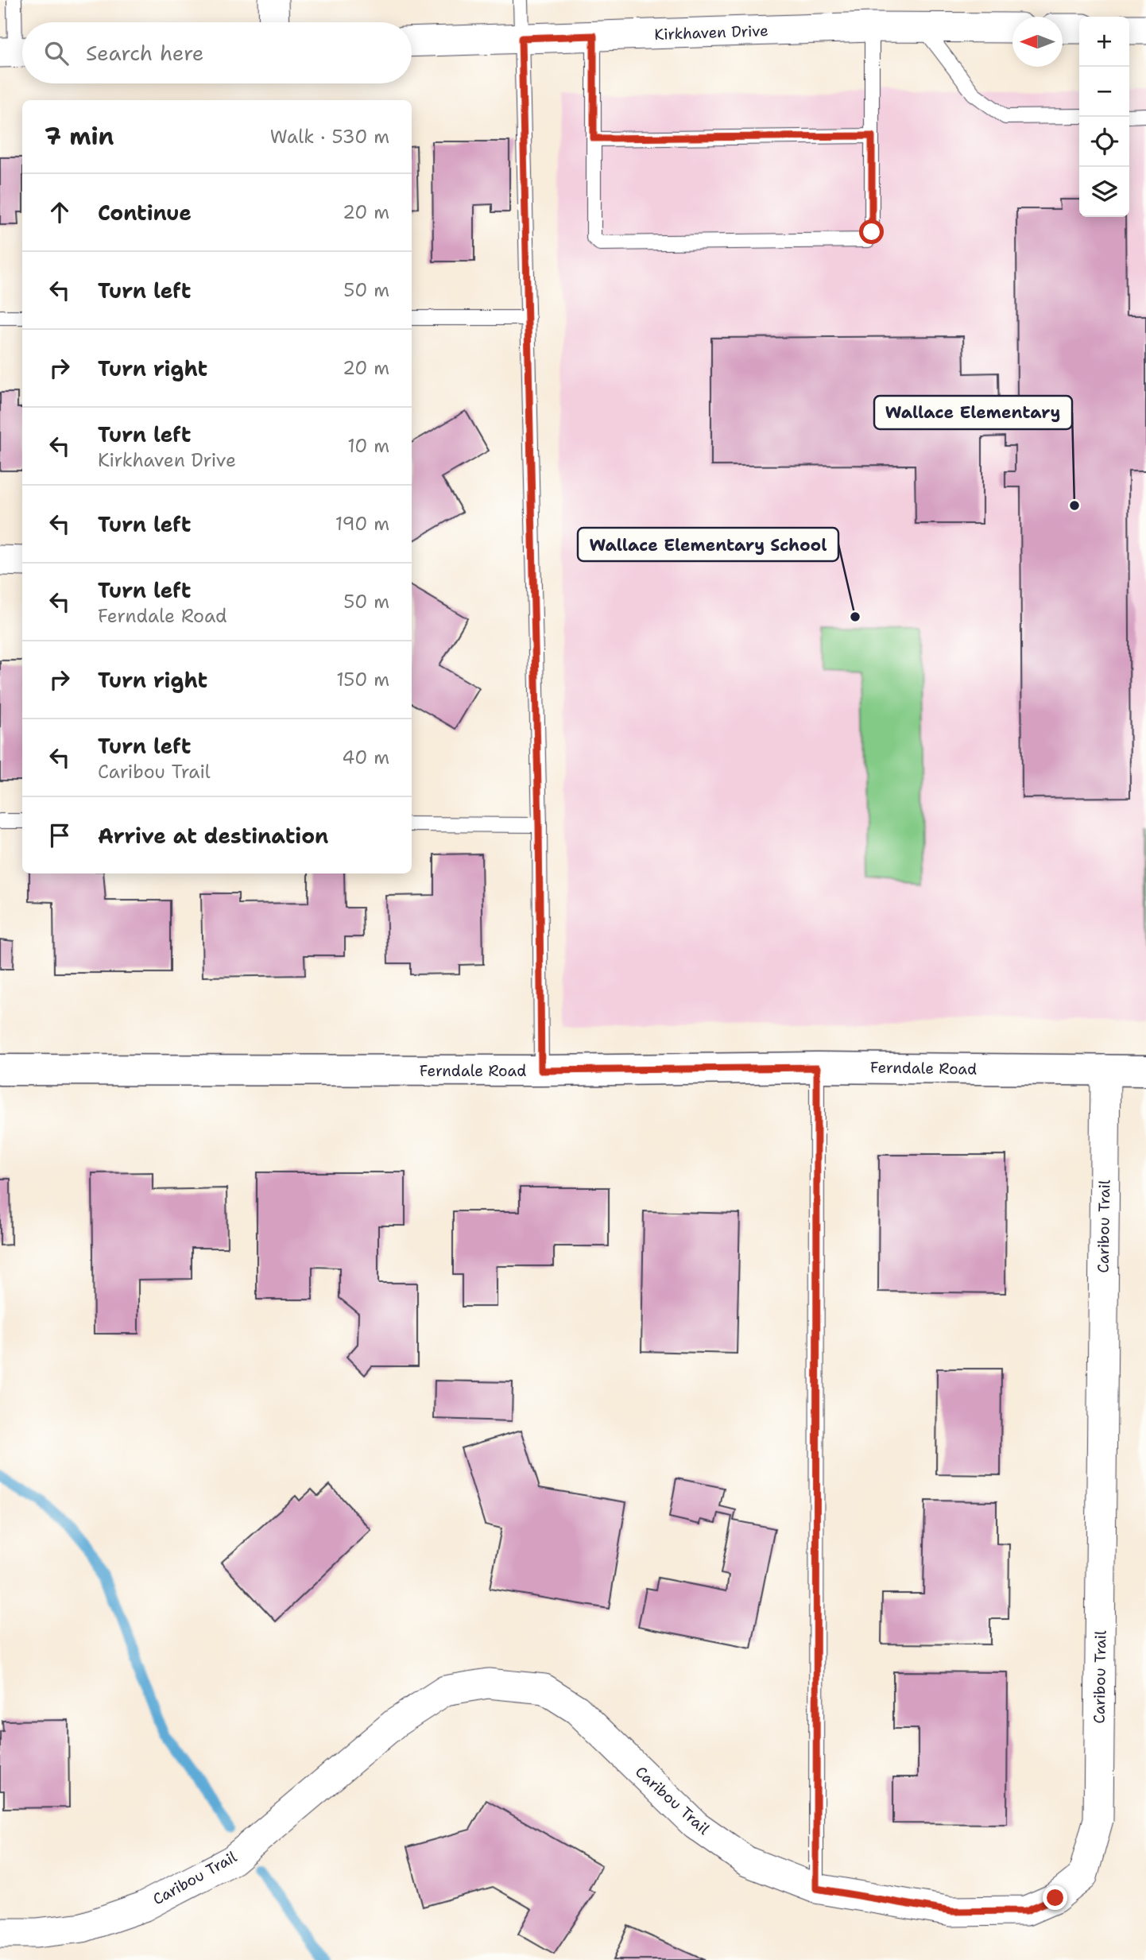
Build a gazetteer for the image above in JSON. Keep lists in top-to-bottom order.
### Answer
{
  "streets": {
    "street": ["Kirkhaven Drive", "Ferndale Road", "Caribou Trail"]
  },
  "crossings": [
    ["Ferndale Road", "Caribou Trail"]
  ],
  "places": ["Wallace Elementary", "Wallace Elementary School"],
  "north": "left",
  "page": {
    "map_buttons": ["+", "−"],
    "search": "Search here",
    "heading": ["7 min", "Walk · 530 m"],
    "list": [
      ["Continue", "20 m"],
      ["Turn left", "50 m"],
      ["Turn right", "20 m"],
      ["Turn left", "Kirkhaven Drive", "10 m"],
      ["Turn left", "190 m"],
      ["Turn left", "Ferndale Road", "50 m"],
      ["Turn right", "150 m"],
      ["Turn left", "Caribou Trail", "40 m"],
      "Arrive at destination"
    ]
  }
}
